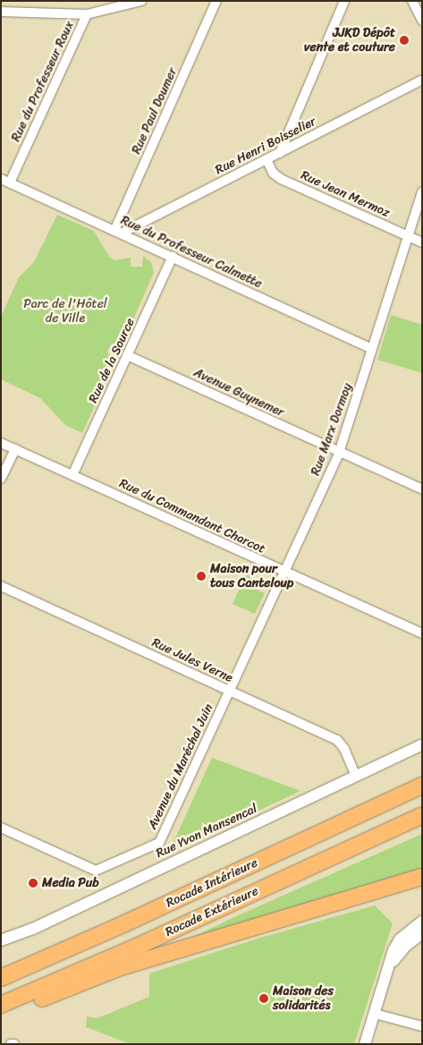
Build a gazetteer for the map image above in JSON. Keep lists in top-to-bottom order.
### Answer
{
  "streets": {
    "highway": ["Rocade Intérieure", "Rocade Extérieure"],
    "street": [
      "Rue du Professeur Roux",
      "Rue Paul Doumer",
      "Rue Henri Boisselier",
      "Rue Jean Mermoz",
      "Rue du Professeur Calmette",
      "Rue de la Source",
      "Avenue Guynemer",
      "Rue Marx Dormoy",
      "Rue du Commandant Charcot",
      "Rue Jules Verne",
      "Avenue du Maréchal Juin",
      "Rue Yvon Mansencal"
    ]
  },
  "crossings": [
    ["Rue du Professeur Roux", "Rue du Professeur Calmette"],
    ["Rue Paul Doumer", "Rue Henri Boisselier"],
    ["Rue Paul Doumer", "Rue du Professeur Calmette"],
    ["Rue Henri Boisselier", "Rue Jean Mermoz"],
    ["Rue Henri Boisselier", "Rue du Professeur Calmette"],
    ["Rue Jean Mermoz", "Rue Marx Dormoy"],
    ["Rue du Professeur Calmette", "Rue de la Source"],
    ["Rue du Professeur Calmette", "Rue Marx Dormoy"],
    ["Rue de la Source", "Avenue Guynemer"],
    ["Rue de la Source", "Rue du Commandant Charcot"],
    ["Avenue Guynemer", "Rue Marx Dormoy"],
    ["Rue Marx Dormoy", "Rue du Commandant Charcot"],
    ["Rue Marx Dormoy", "Rue Jules Verne"],
    ["Rue Marx Dormoy", "Avenue du Maréchal Juin"],
    ["Rue Jules Verne", "Avenue du Maréchal Juin"],
    ["Rue Jules Verne", "Rue Yvon Mansencal"]
  ],
  "parks": ["Parc de l'Hôtel de Ville"],
  "places": [
    "JJKD Dépôt vente et couture",
    "Maison pour tous Canteloup",
    "Media Pub",
    "Maison des solidarités"
  ]
}
